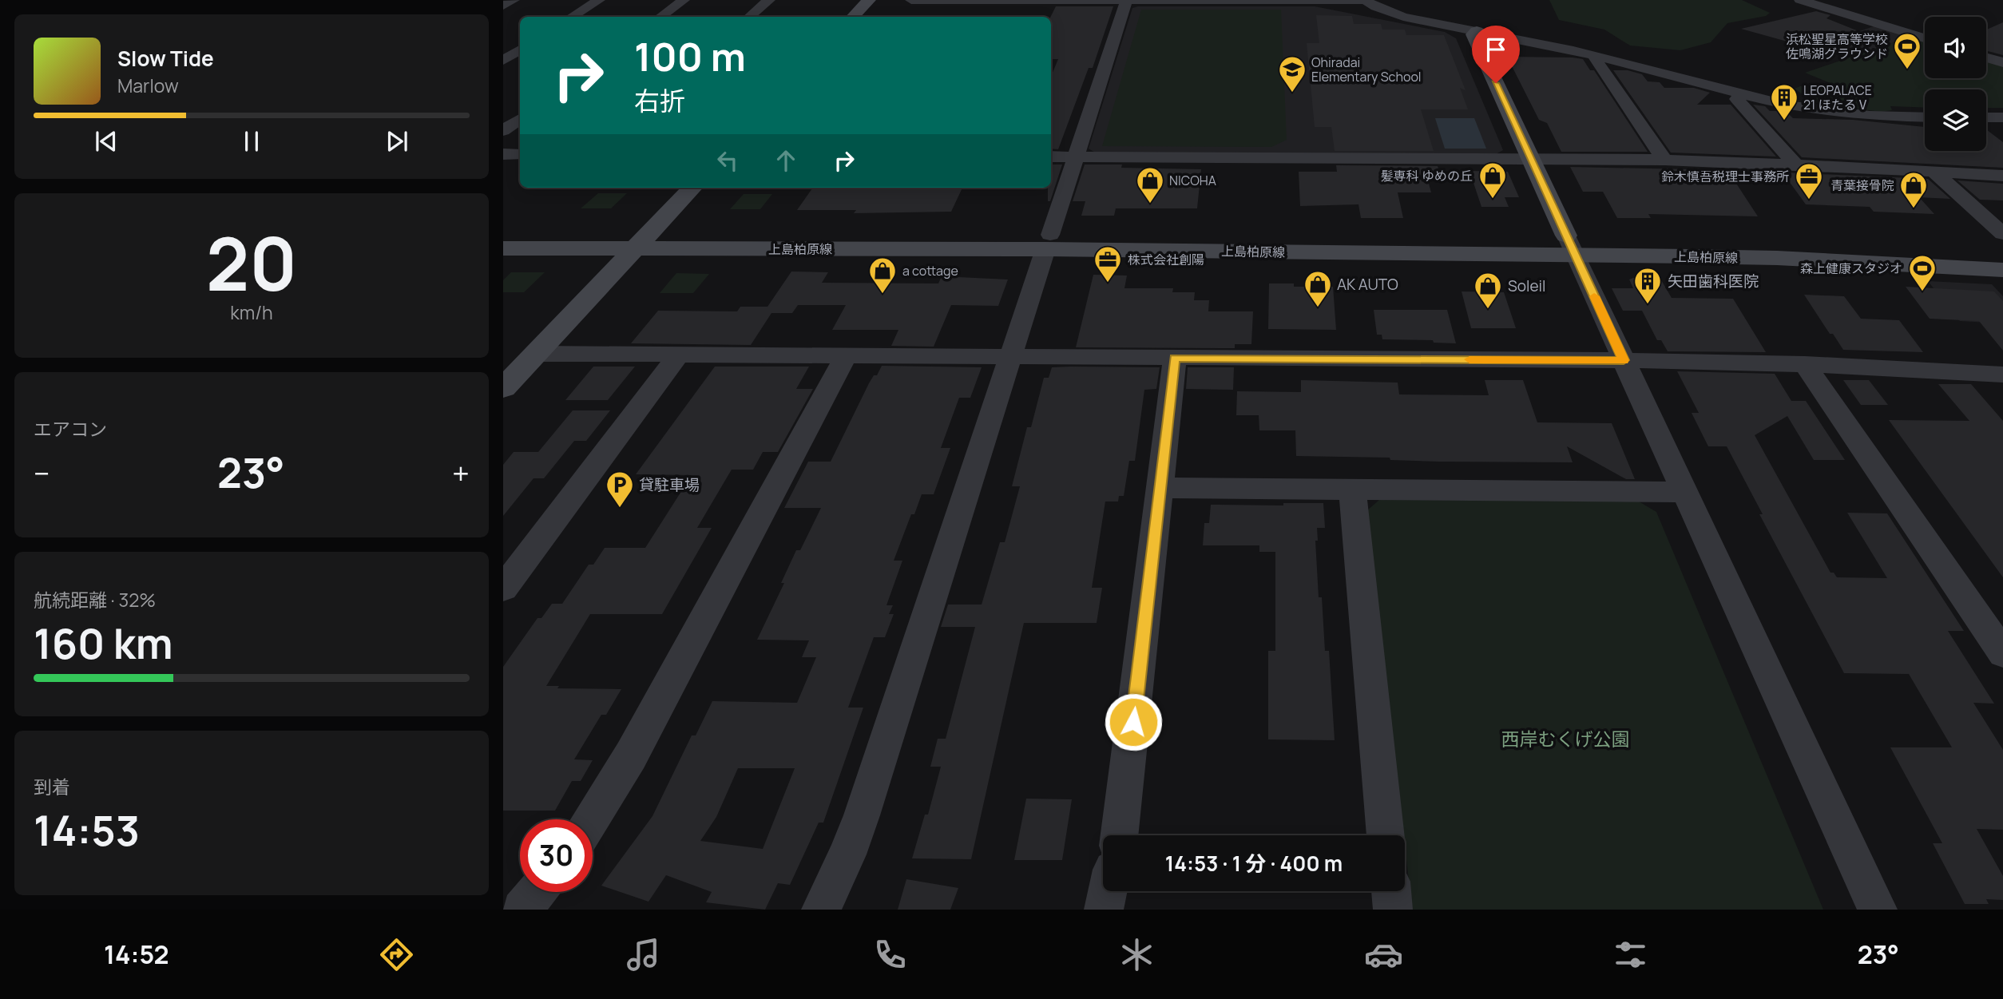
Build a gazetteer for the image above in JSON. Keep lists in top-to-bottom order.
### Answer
{
  "streets": {
    "street": ["上島柏原線"]
  },
  "parks": ["西岸むくげ公園"],
  "places": {
    "sports": ["浜松聖星高等学校 佐鳴湖グラウンド", "森上健康スタジオ"],
    "school or university": ["Ohiradai Elementary School"],
    "building": ["LEOPALACE 21 ほたるⅤ", "矢田歯科医院"],
    "shop": [
      "髪専科 ゆめの丘",
      "NICOHA",
      "青葉接骨院",
      "a cottage",
      "AK AUTO",
      "Soleil"
    ],
    "office": ["鈴木慎吾税理士事務所", "株式会社創陽"],
    "parking": ["貸駐車場"]
  },
  "page": {
    "turn": ["100 m", "右折"],
    "song": ["Slow Tide", "Marlow"],
    "tile": [
      ["20", "km/h"],
      "エアコン",
      ["航続距離 · 32%", "160 km"],
      ["到着", "14:53"]
    ],
    "heat": ["−", "23°", "+"],
    "limit": "30",
    "trip": "14:53 · 1 分 · 400 m",
    "tabs": ["14:52", "23°"]
  }
}
